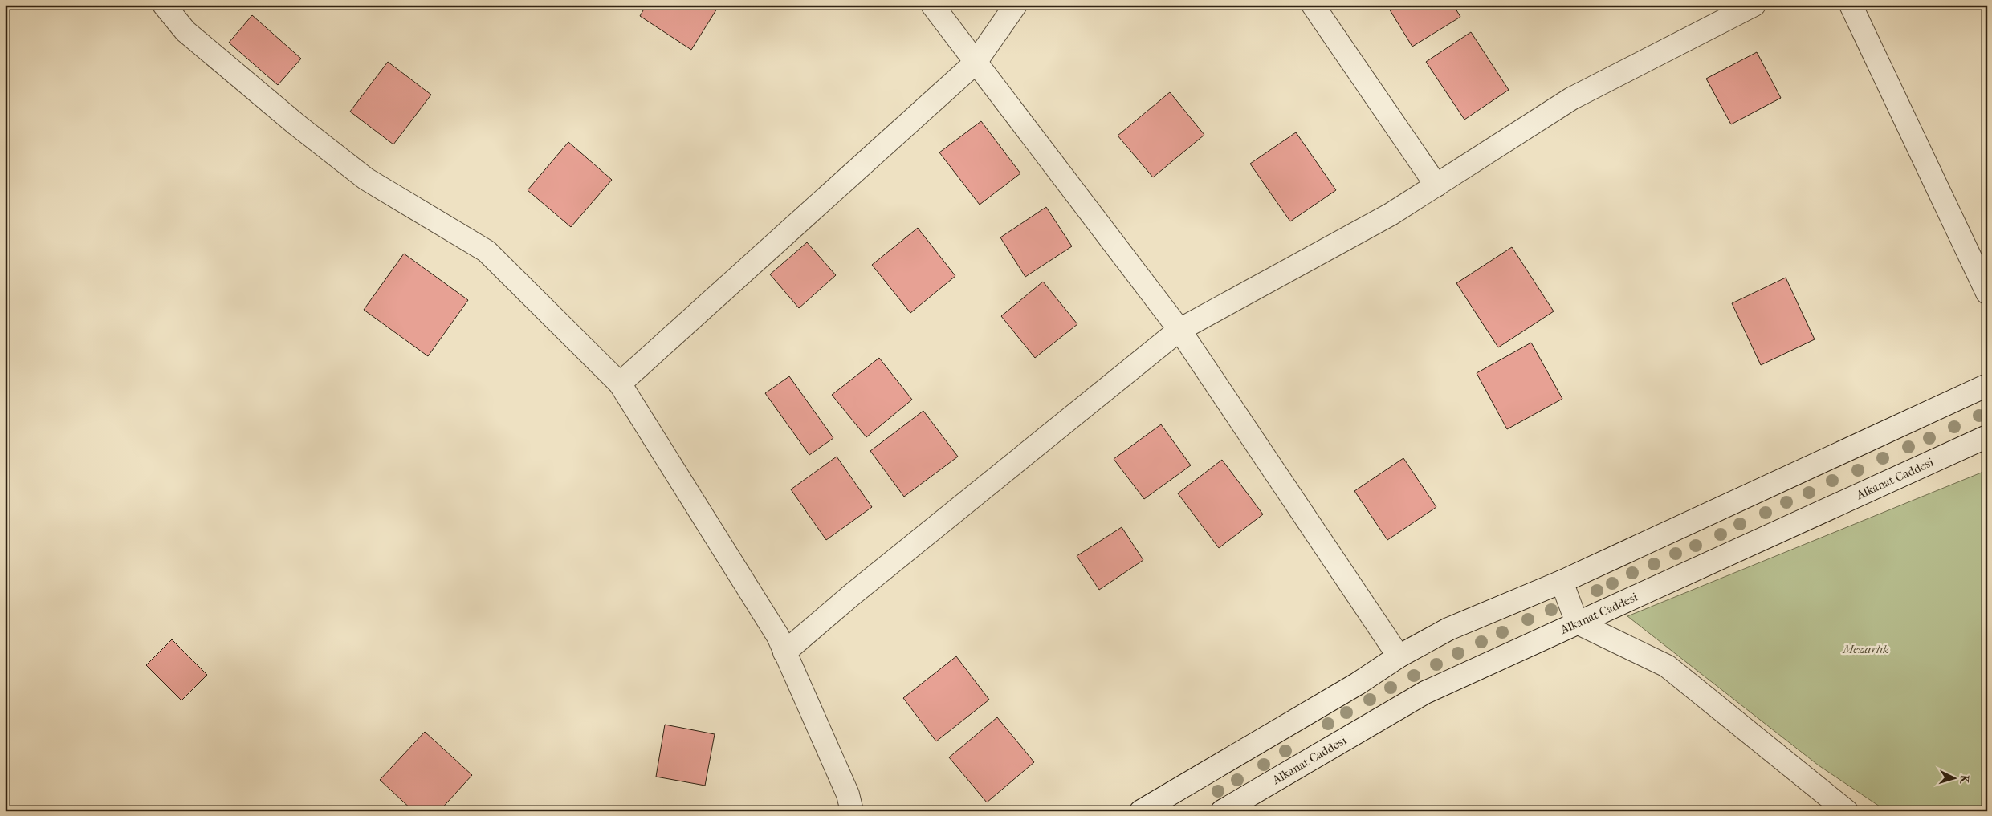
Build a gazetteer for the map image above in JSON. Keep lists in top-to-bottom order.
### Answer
{
  "streets": {
    "street": ["Alkanat Caddesi"]
  },
  "parks": ["Mezarlık"],
  "north": "right"
}
